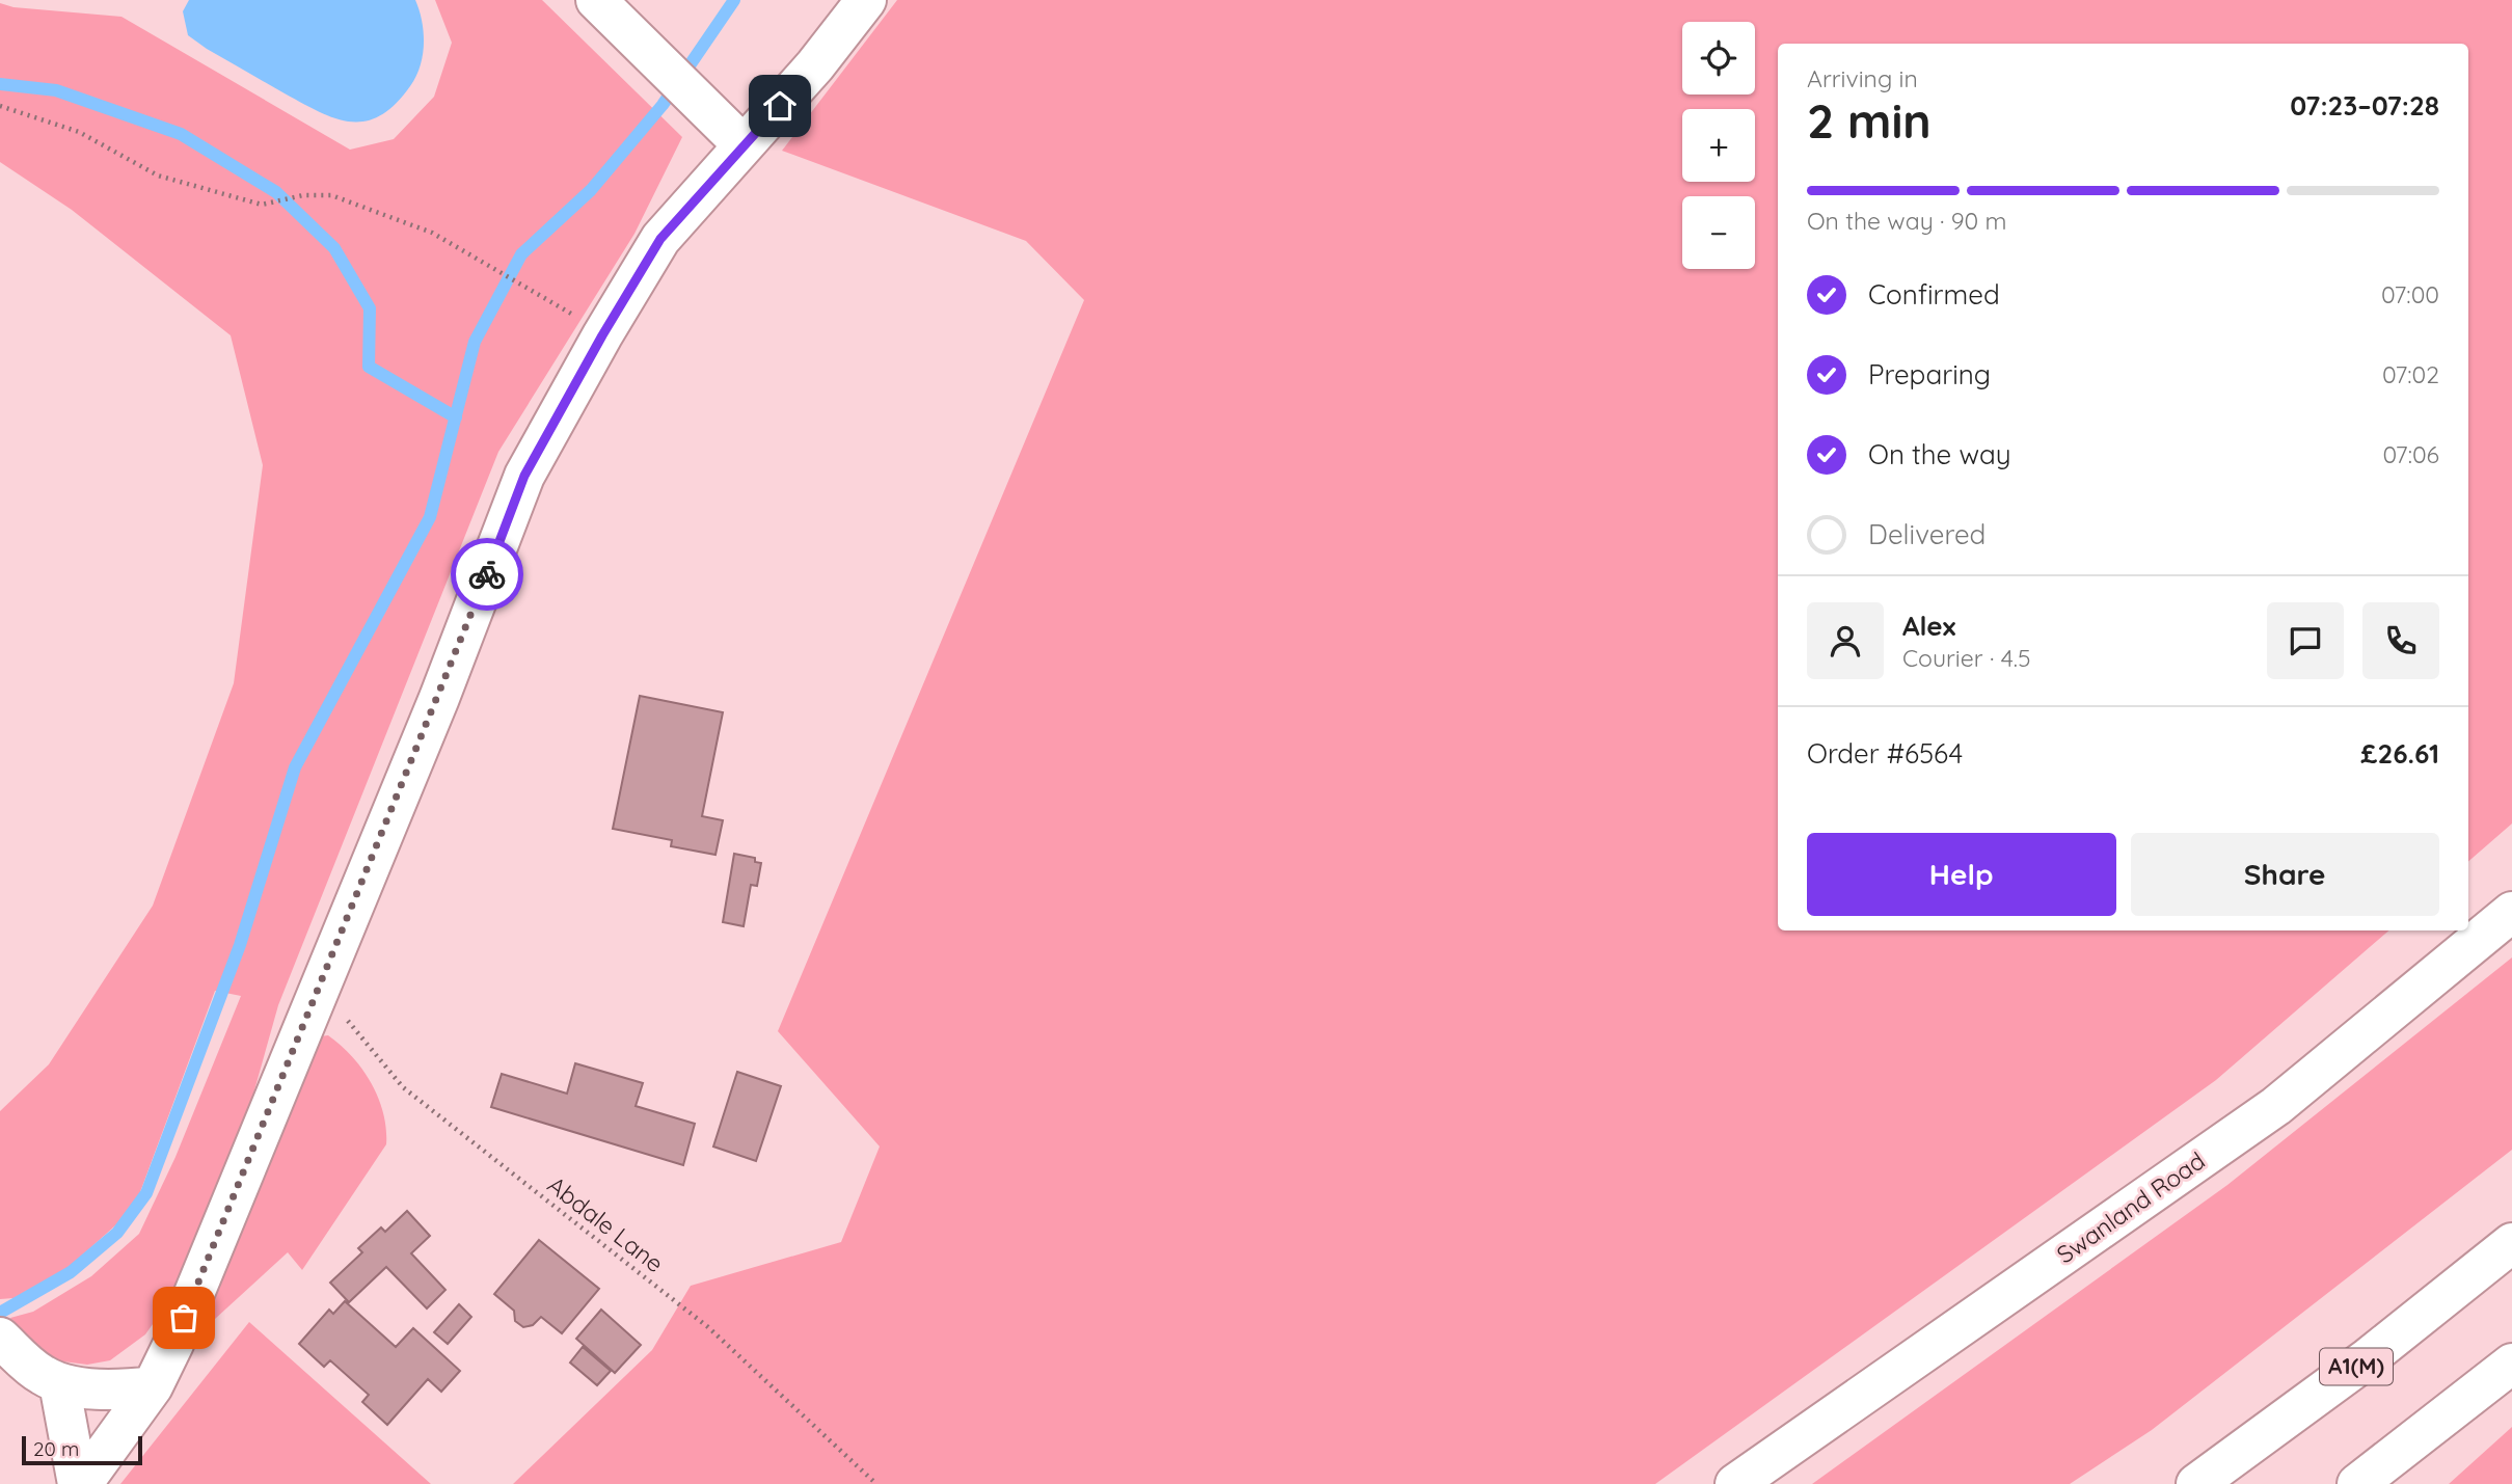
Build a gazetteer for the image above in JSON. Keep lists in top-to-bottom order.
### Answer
{
  "streets": {
    "main road": ["Swanland Road", "A1(M)"],
    "path": ["Abdale Lane"]
  },
  "scale_bar": "20 m",
  "page": {
    "map_buttons": ["+", "−"],
    "heading": ["2 min", "Arriving in", "07:23–07:28"],
    "panel": [
      "Alex",
      "Courier · 4.5",
      "Order #6564",
      "£26.61"
    ],
    "bar": "On the way · 90 m",
    "list": [
      ["Confirmed", "07:00"],
      ["Preparing", "07:02"],
      ["On the way", "07:06"],
      "Delivered"
    ],
    "buttons": ["Help", "Share"],
    "scale": "20 m"
  }
}
